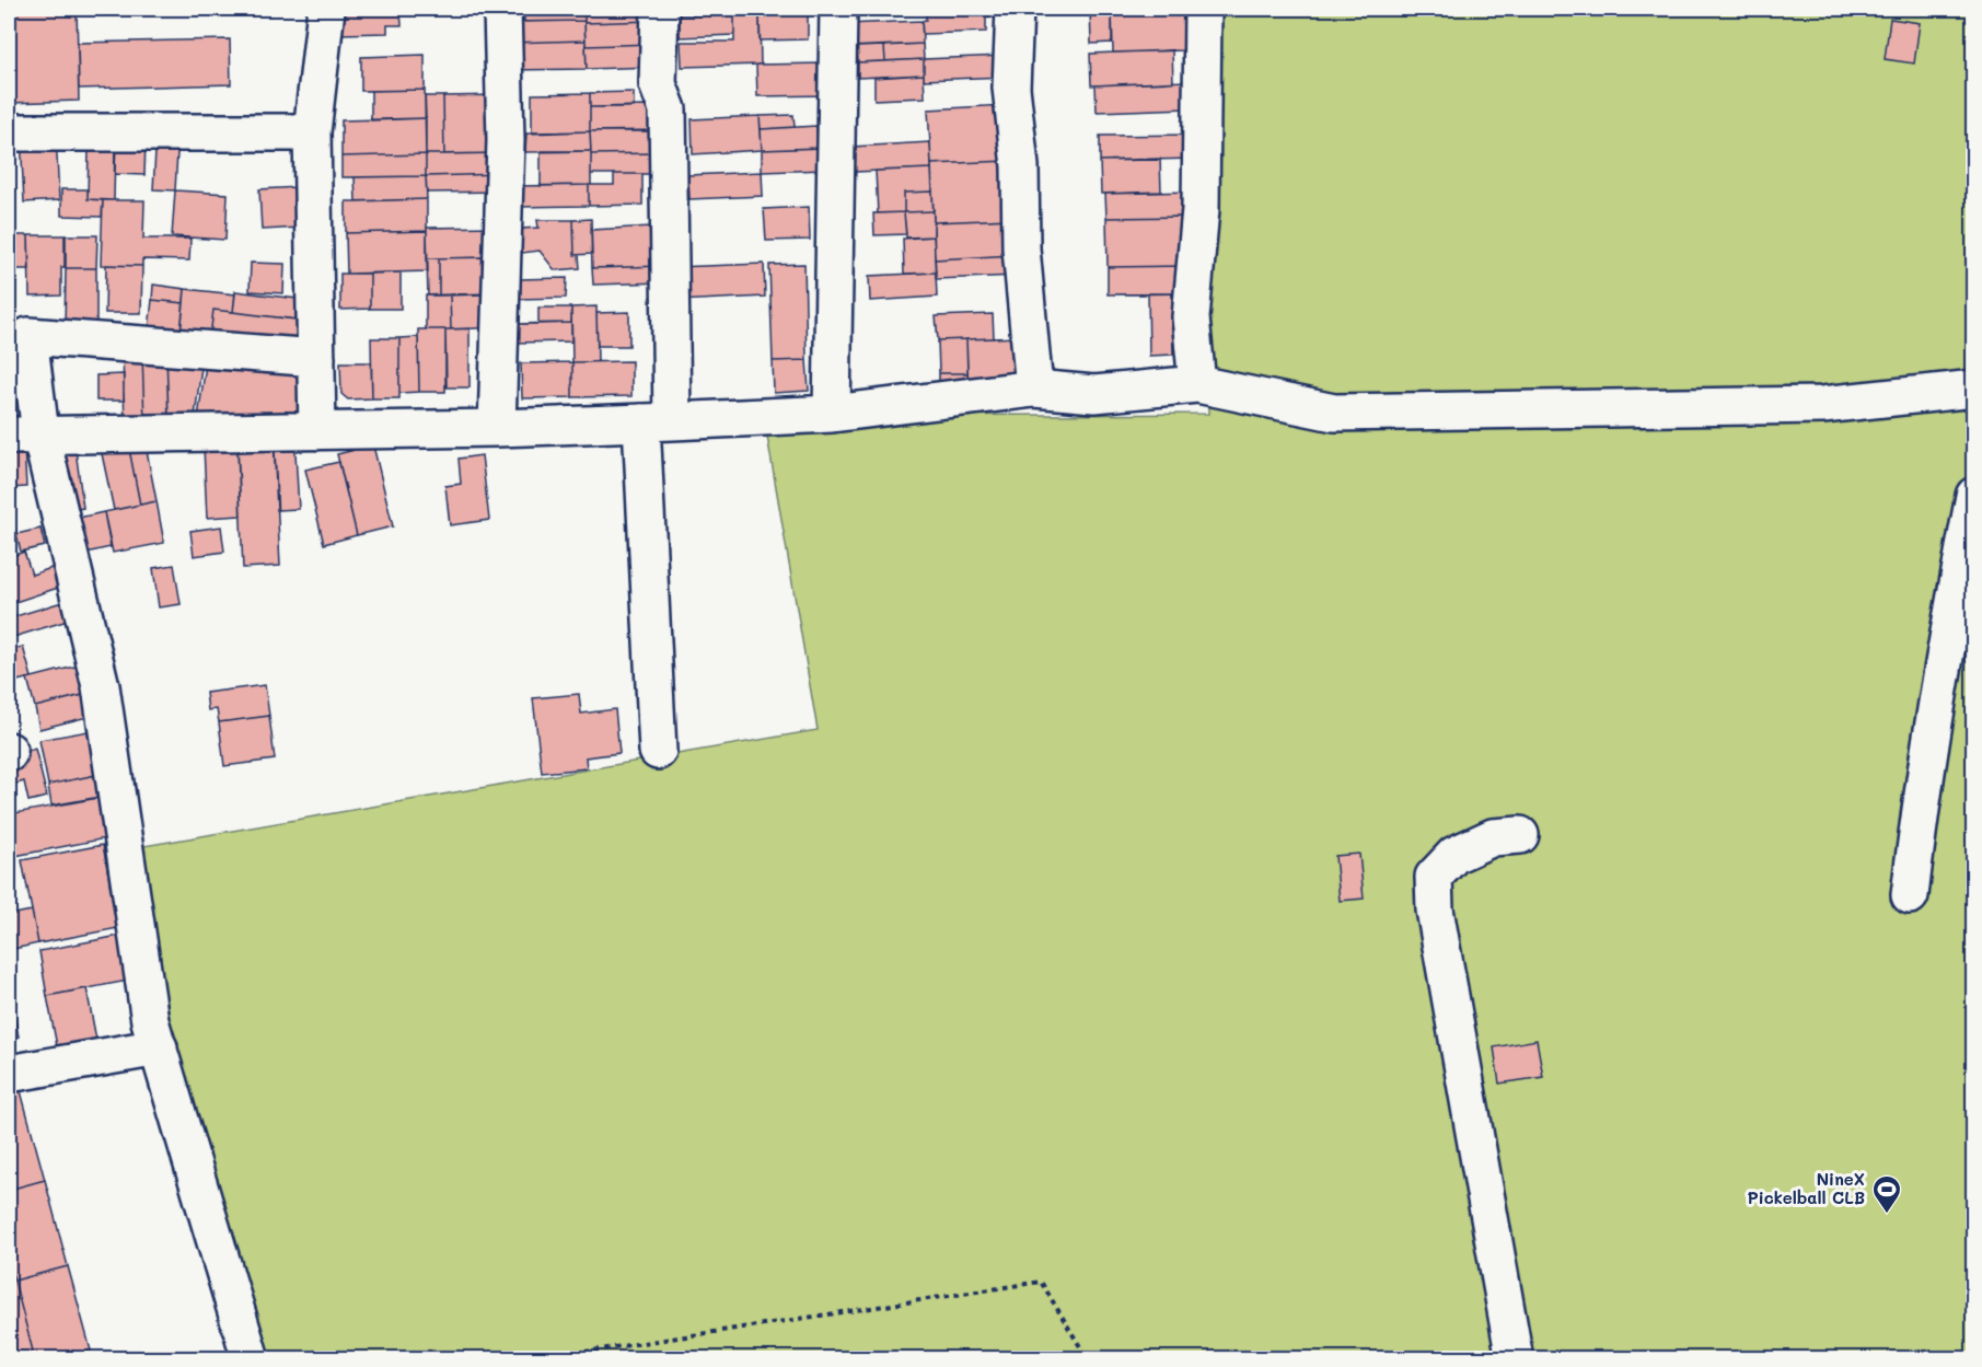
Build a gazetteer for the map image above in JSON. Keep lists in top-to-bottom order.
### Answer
{
  "places": {
    "sports": ["NineX Pickelball CLB"]
  }
}
